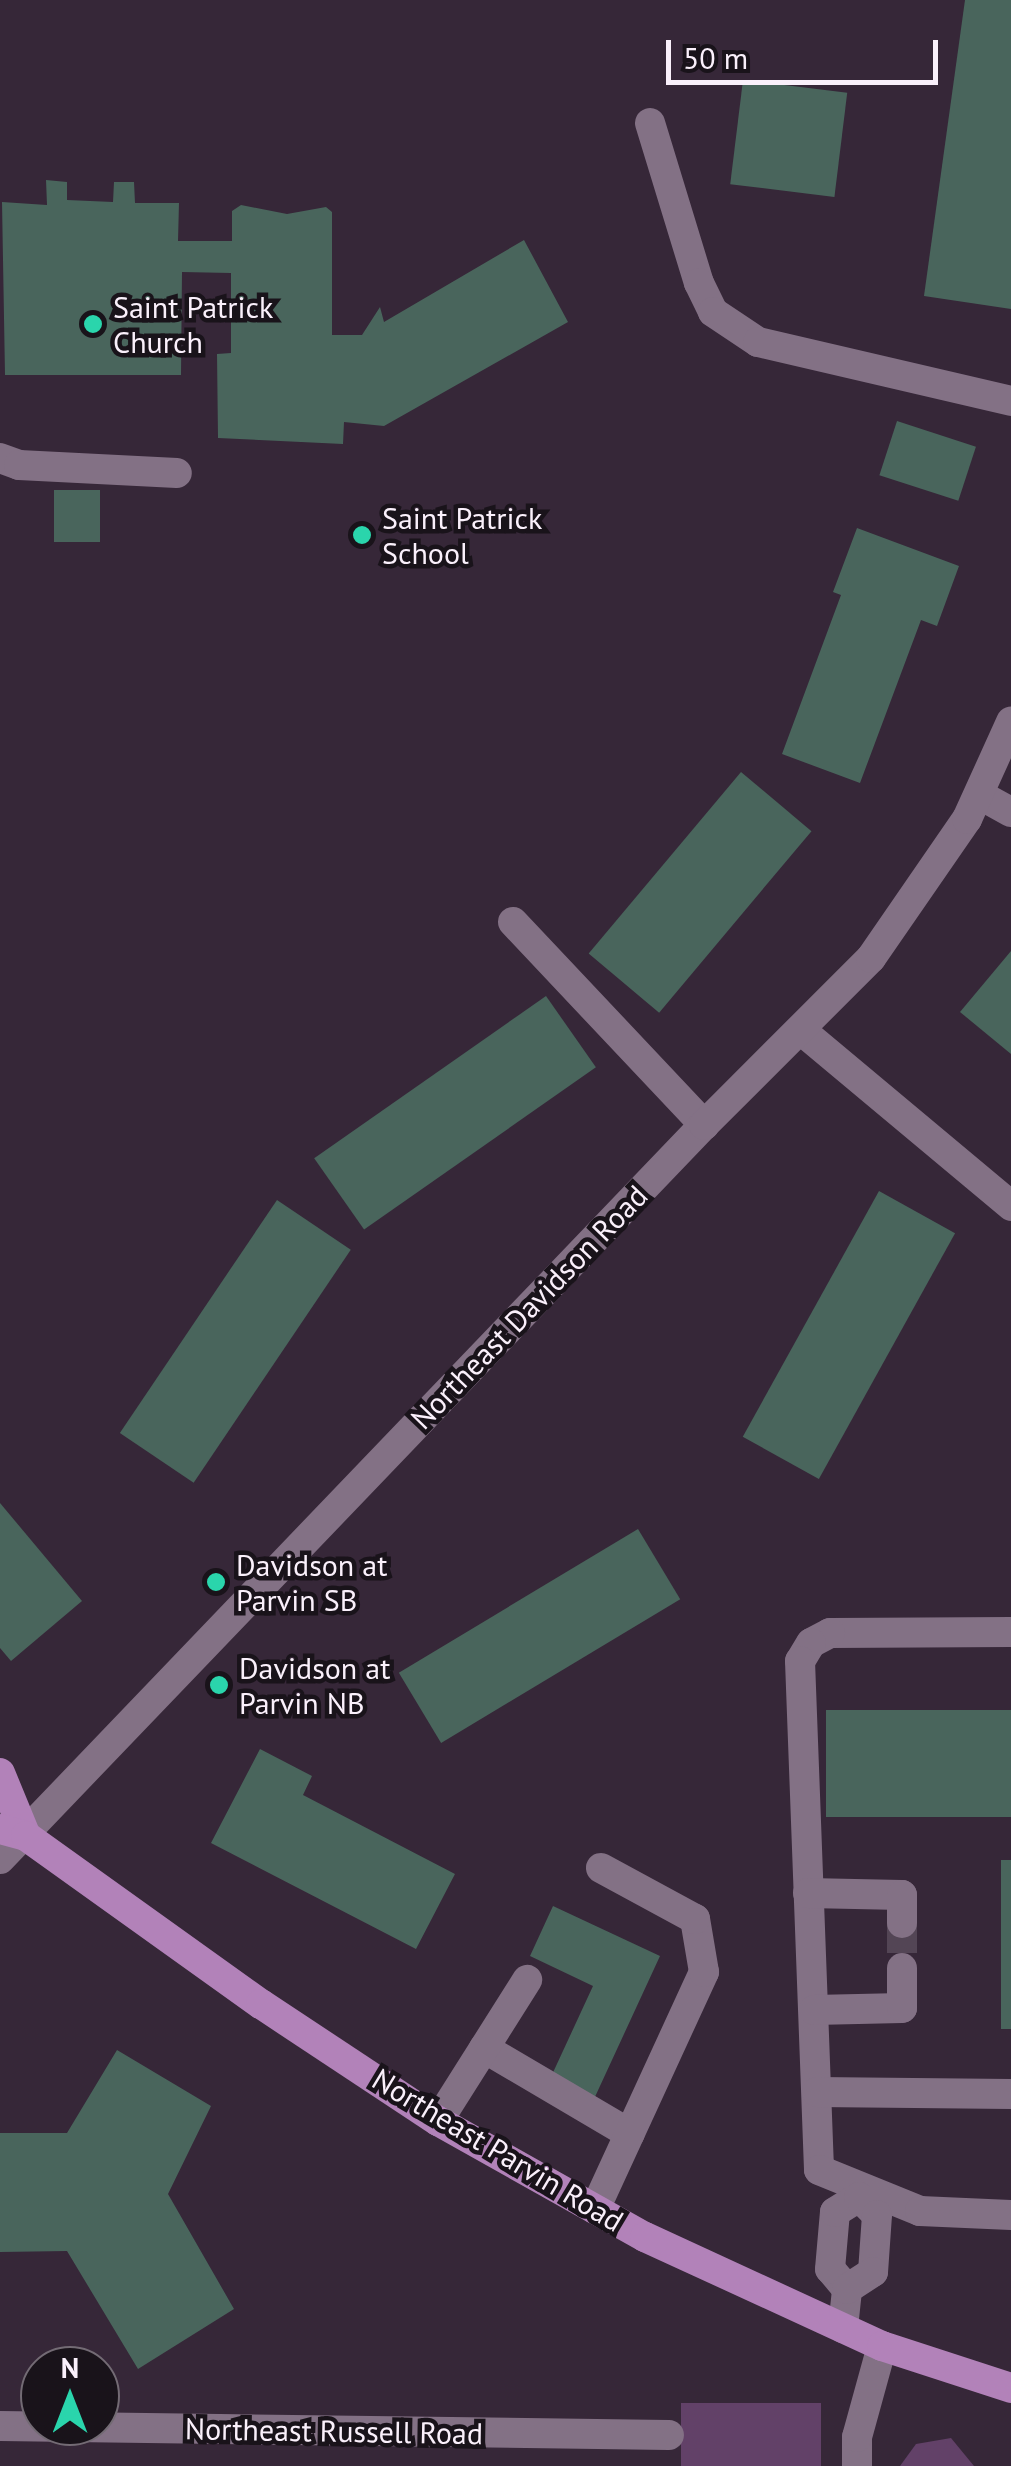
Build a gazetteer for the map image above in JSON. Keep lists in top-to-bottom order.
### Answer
{
  "streets": {
    "main road": ["Northeast Parvin Road"],
    "street": ["Northeast Davidson Road", "Northeast Russell Road"]
  },
  "crossings": [
    ["Northeast Davidson Road", "Northeast Parvin Road"]
  ],
  "places": [
    "Saint Patrick Church",
    "Saint Patrick School",
    "Davidson at Parvin SB",
    "Davidson at Parvin NB"
  ],
  "scale_bar": "50 m",
  "north": "top"
}
